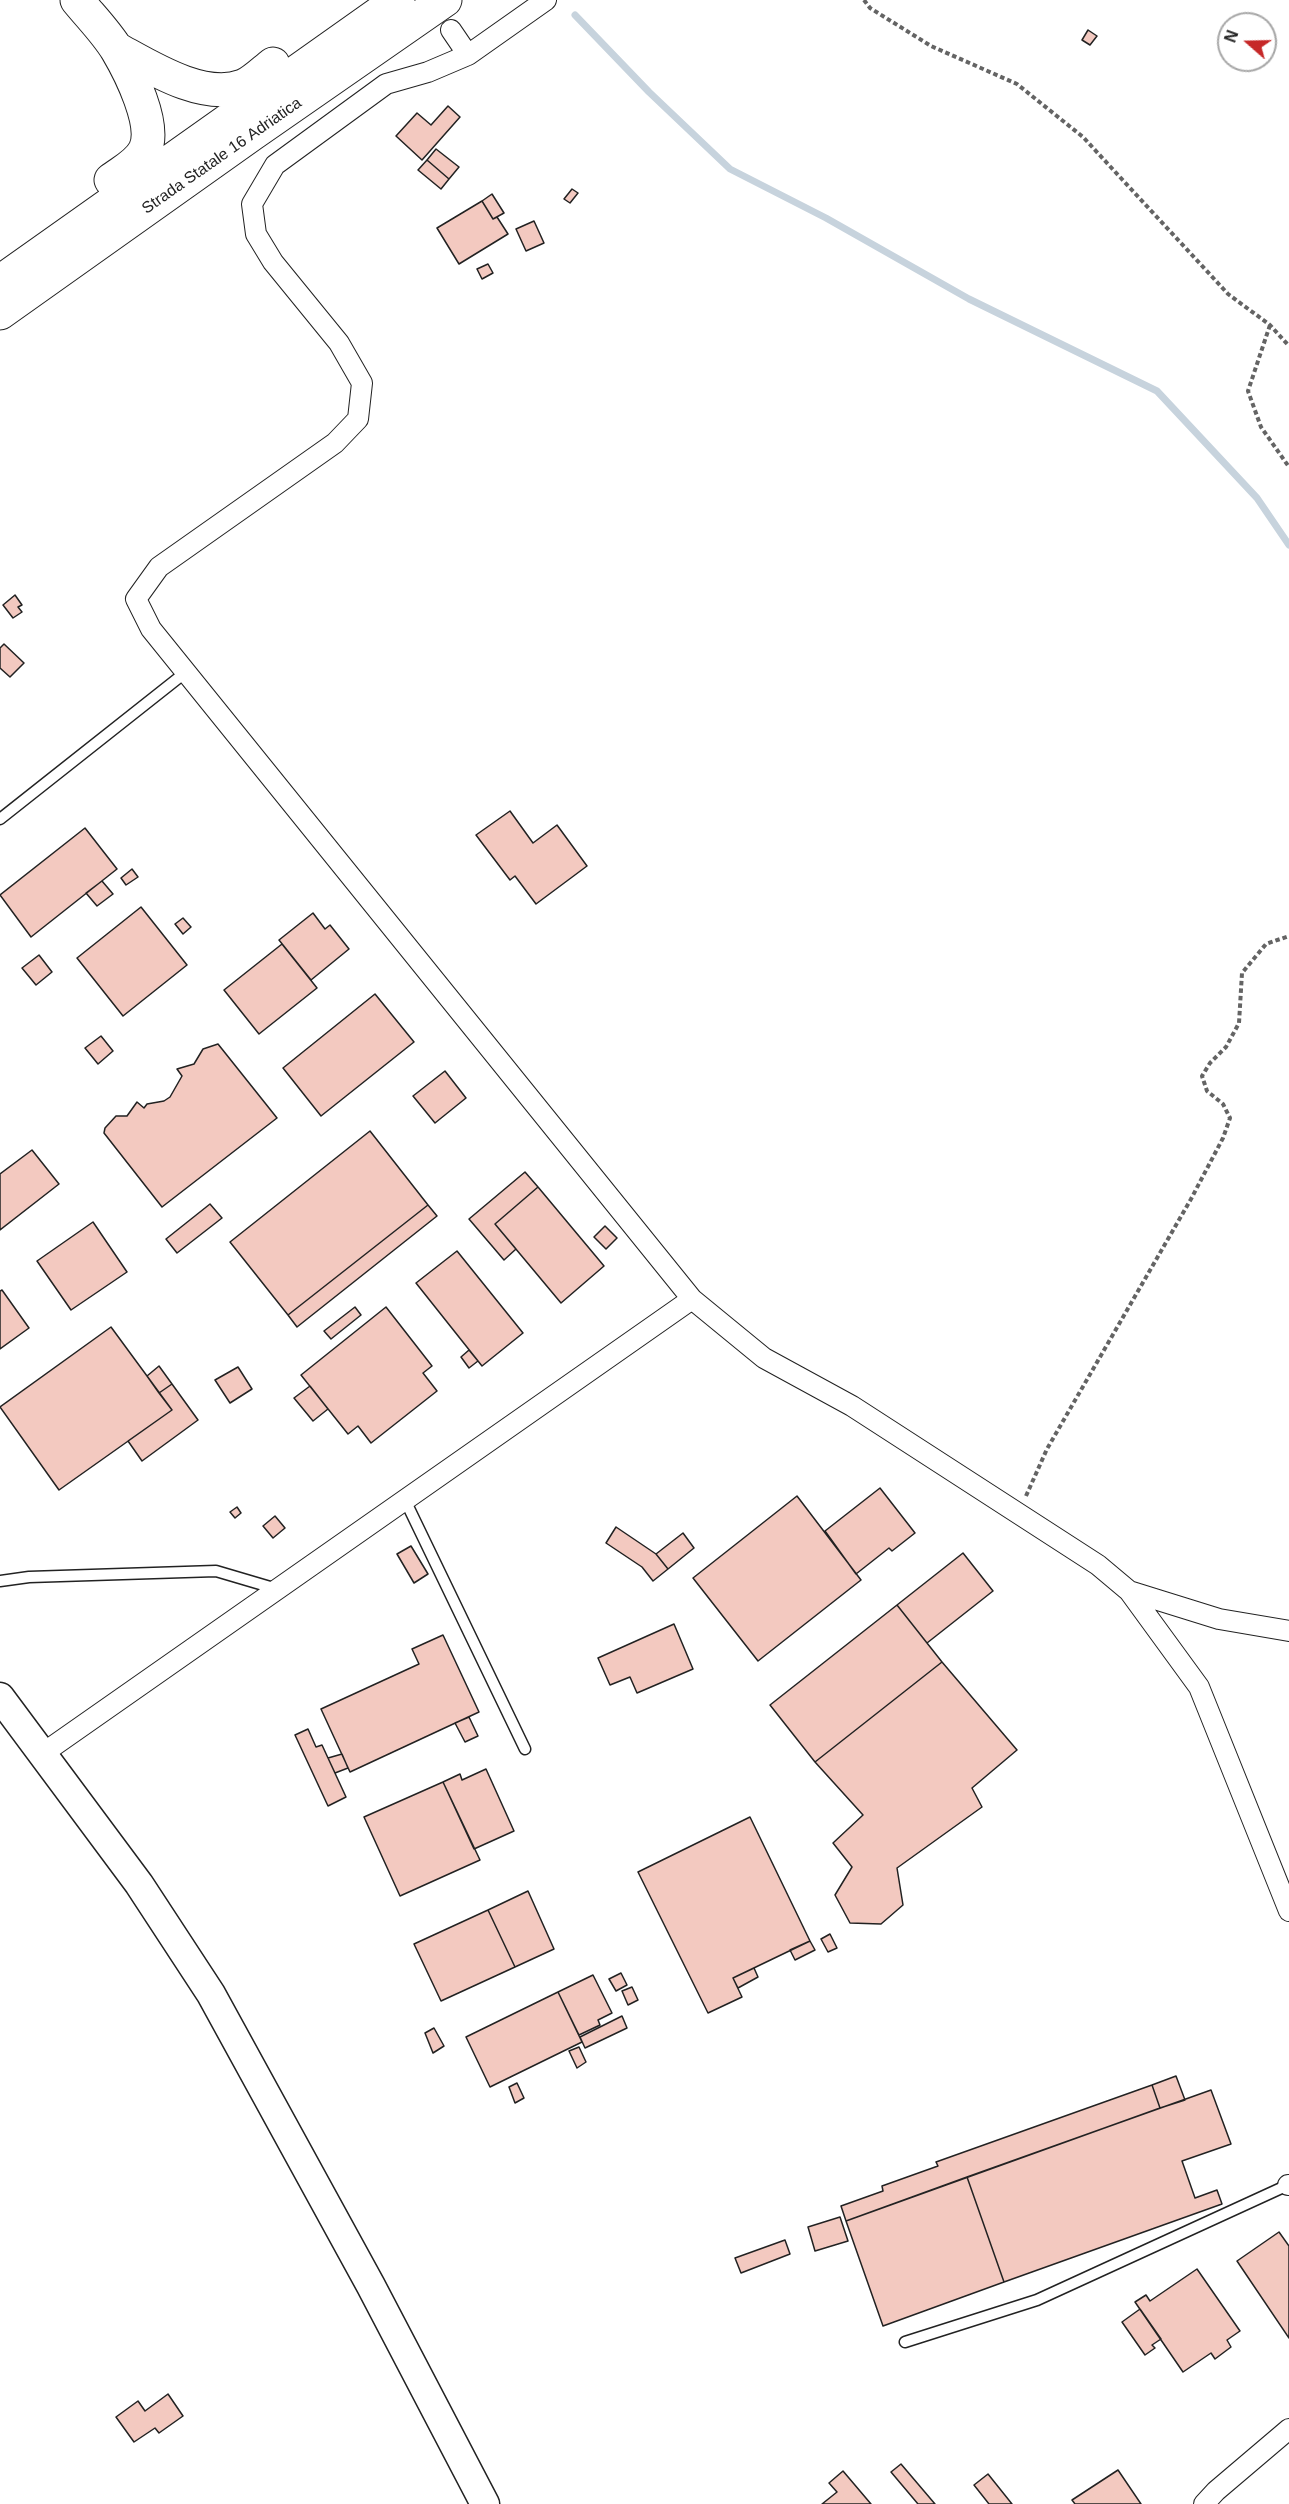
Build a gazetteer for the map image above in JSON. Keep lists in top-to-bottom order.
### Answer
{
  "streets": {
    "highway": ["Strada Statale 16 Adriatica"]
  },
  "north": "left"
}
